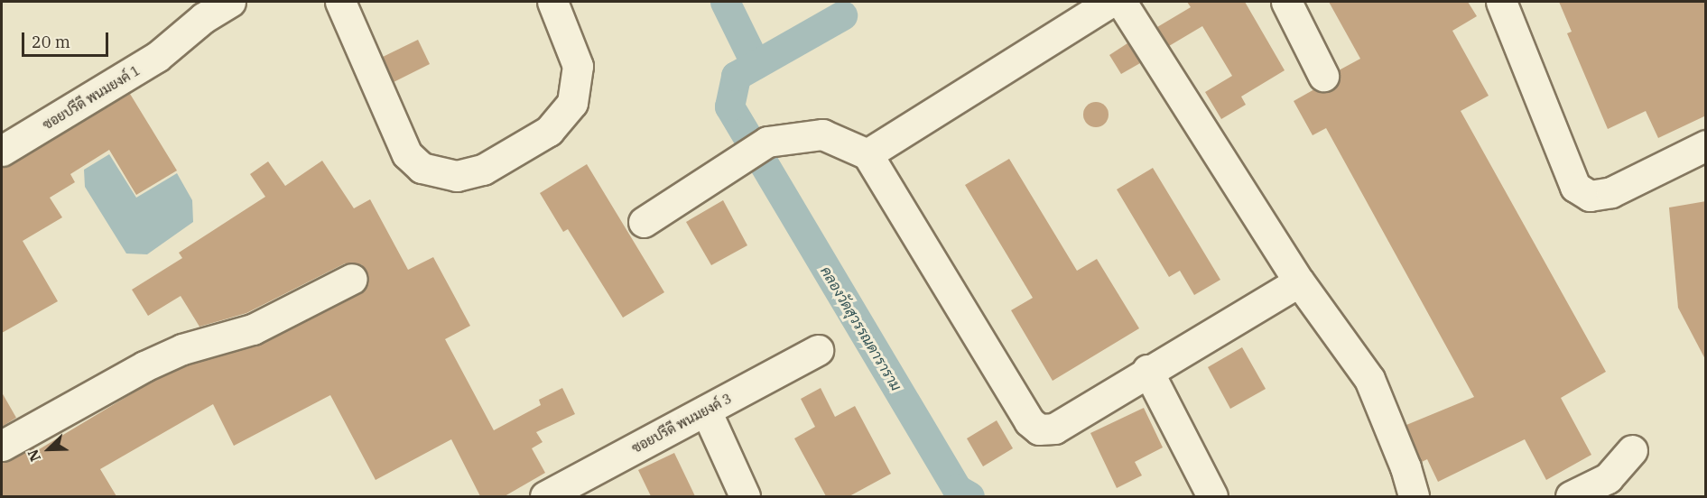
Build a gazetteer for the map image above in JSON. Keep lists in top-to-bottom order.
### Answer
{
  "streets": {
    "street": ["ซอยปรีดี พนมยงค์ 1", "ซอยปรีดี พนมยงค์ 3"]
  },
  "water": ["คลองวัดสุวรรณดาราราม"],
  "scale_bar": "20 m",
  "north": "bottom left"
}
